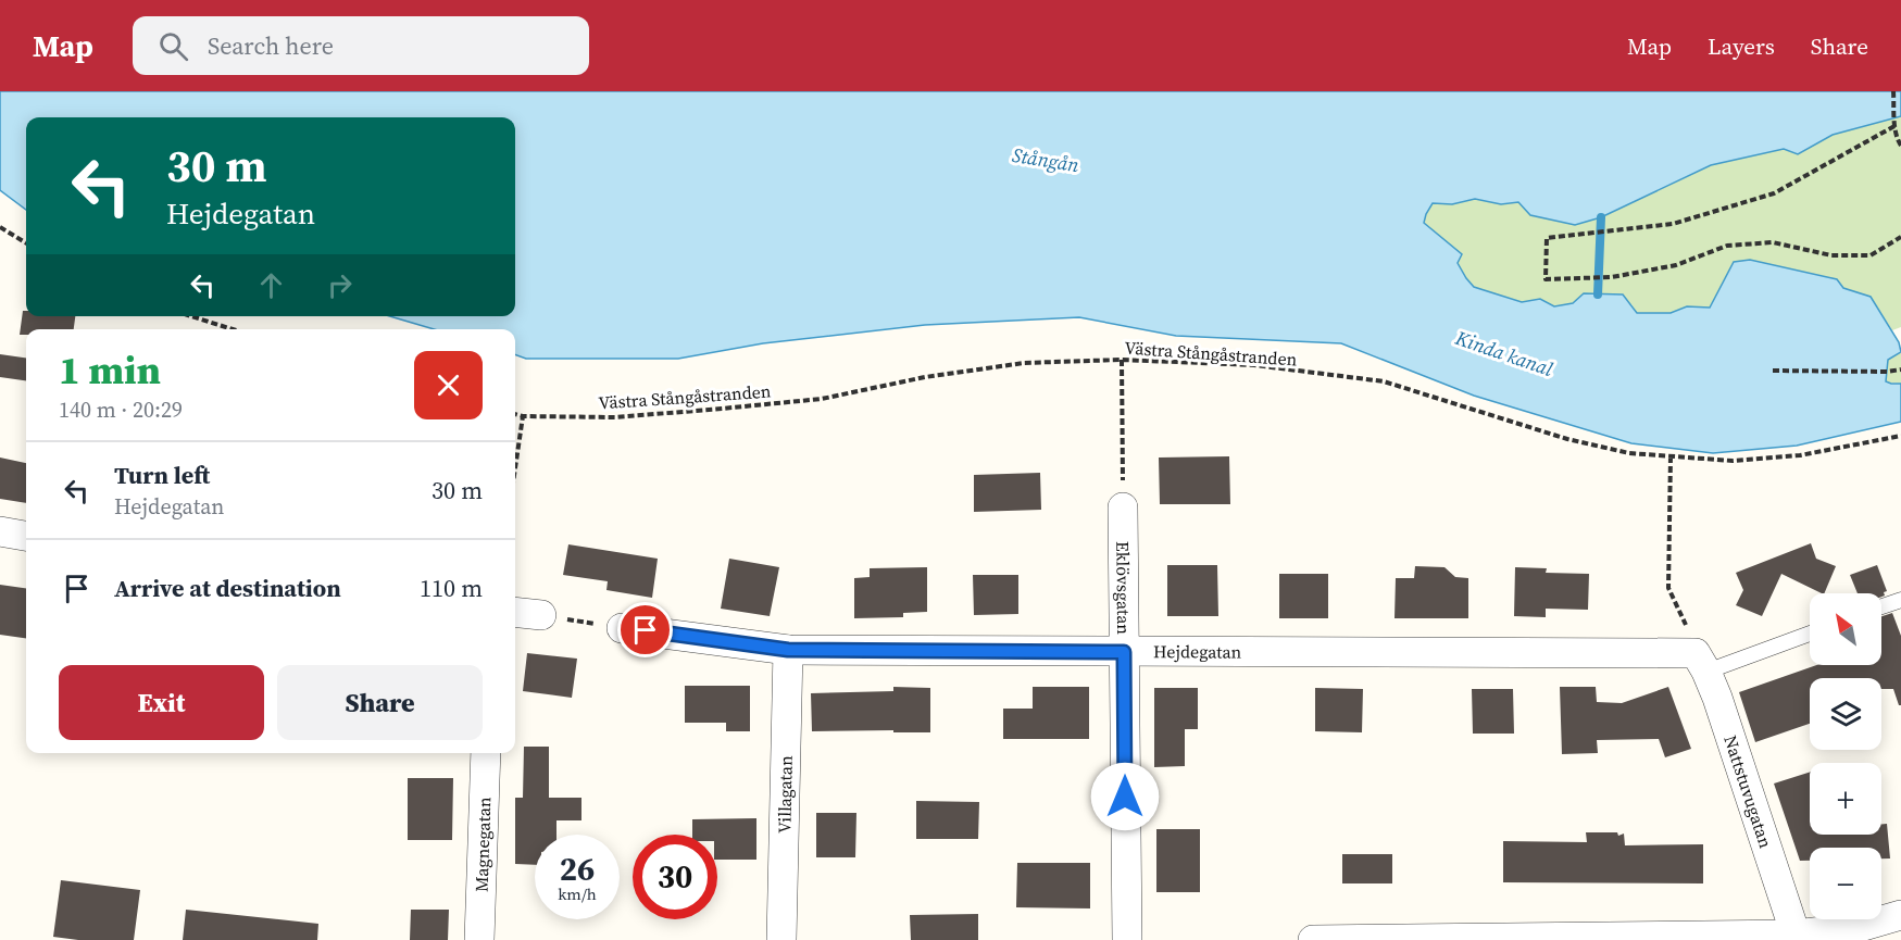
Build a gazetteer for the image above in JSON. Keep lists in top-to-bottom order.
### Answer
{
  "streets": {
    "street": [
      "Eklövsgatan",
      "Hejdegatan",
      "Nattstuvugatan",
      "Villagatan",
      "Magnegatan"
    ],
    "path": ["Västra Stångåstranden"]
  },
  "crossings": [
    ["Eklövsgatan", "Hejdegatan"],
    ["Hejdegatan", "Nattstuvugatan"],
    ["Hejdegatan", "Villagatan"]
  ],
  "water": ["Stångån", "Kinda kanal"],
  "north": "top left",
  "page": {
    "header": "Map",
    "search": "Search here",
    "nav": ["Map", "Layers", "Share"],
    "turn": ["30 m", "Hejdegatan"],
    "heading": ["1 min", "140 m · 20:29"],
    "list": [
      {
        "name": "Turn left",
        "note": "Hejdegatan",
        "value": "30 m"
      },
      {
        "name": "Arrive at destination",
        "value": "110 m"
      }
    ],
    "map_buttons": ["+", "−"],
    "buttons": ["Exit", "Share"],
    "speed": "26 km/h",
    "limit": "30"
  }
}
